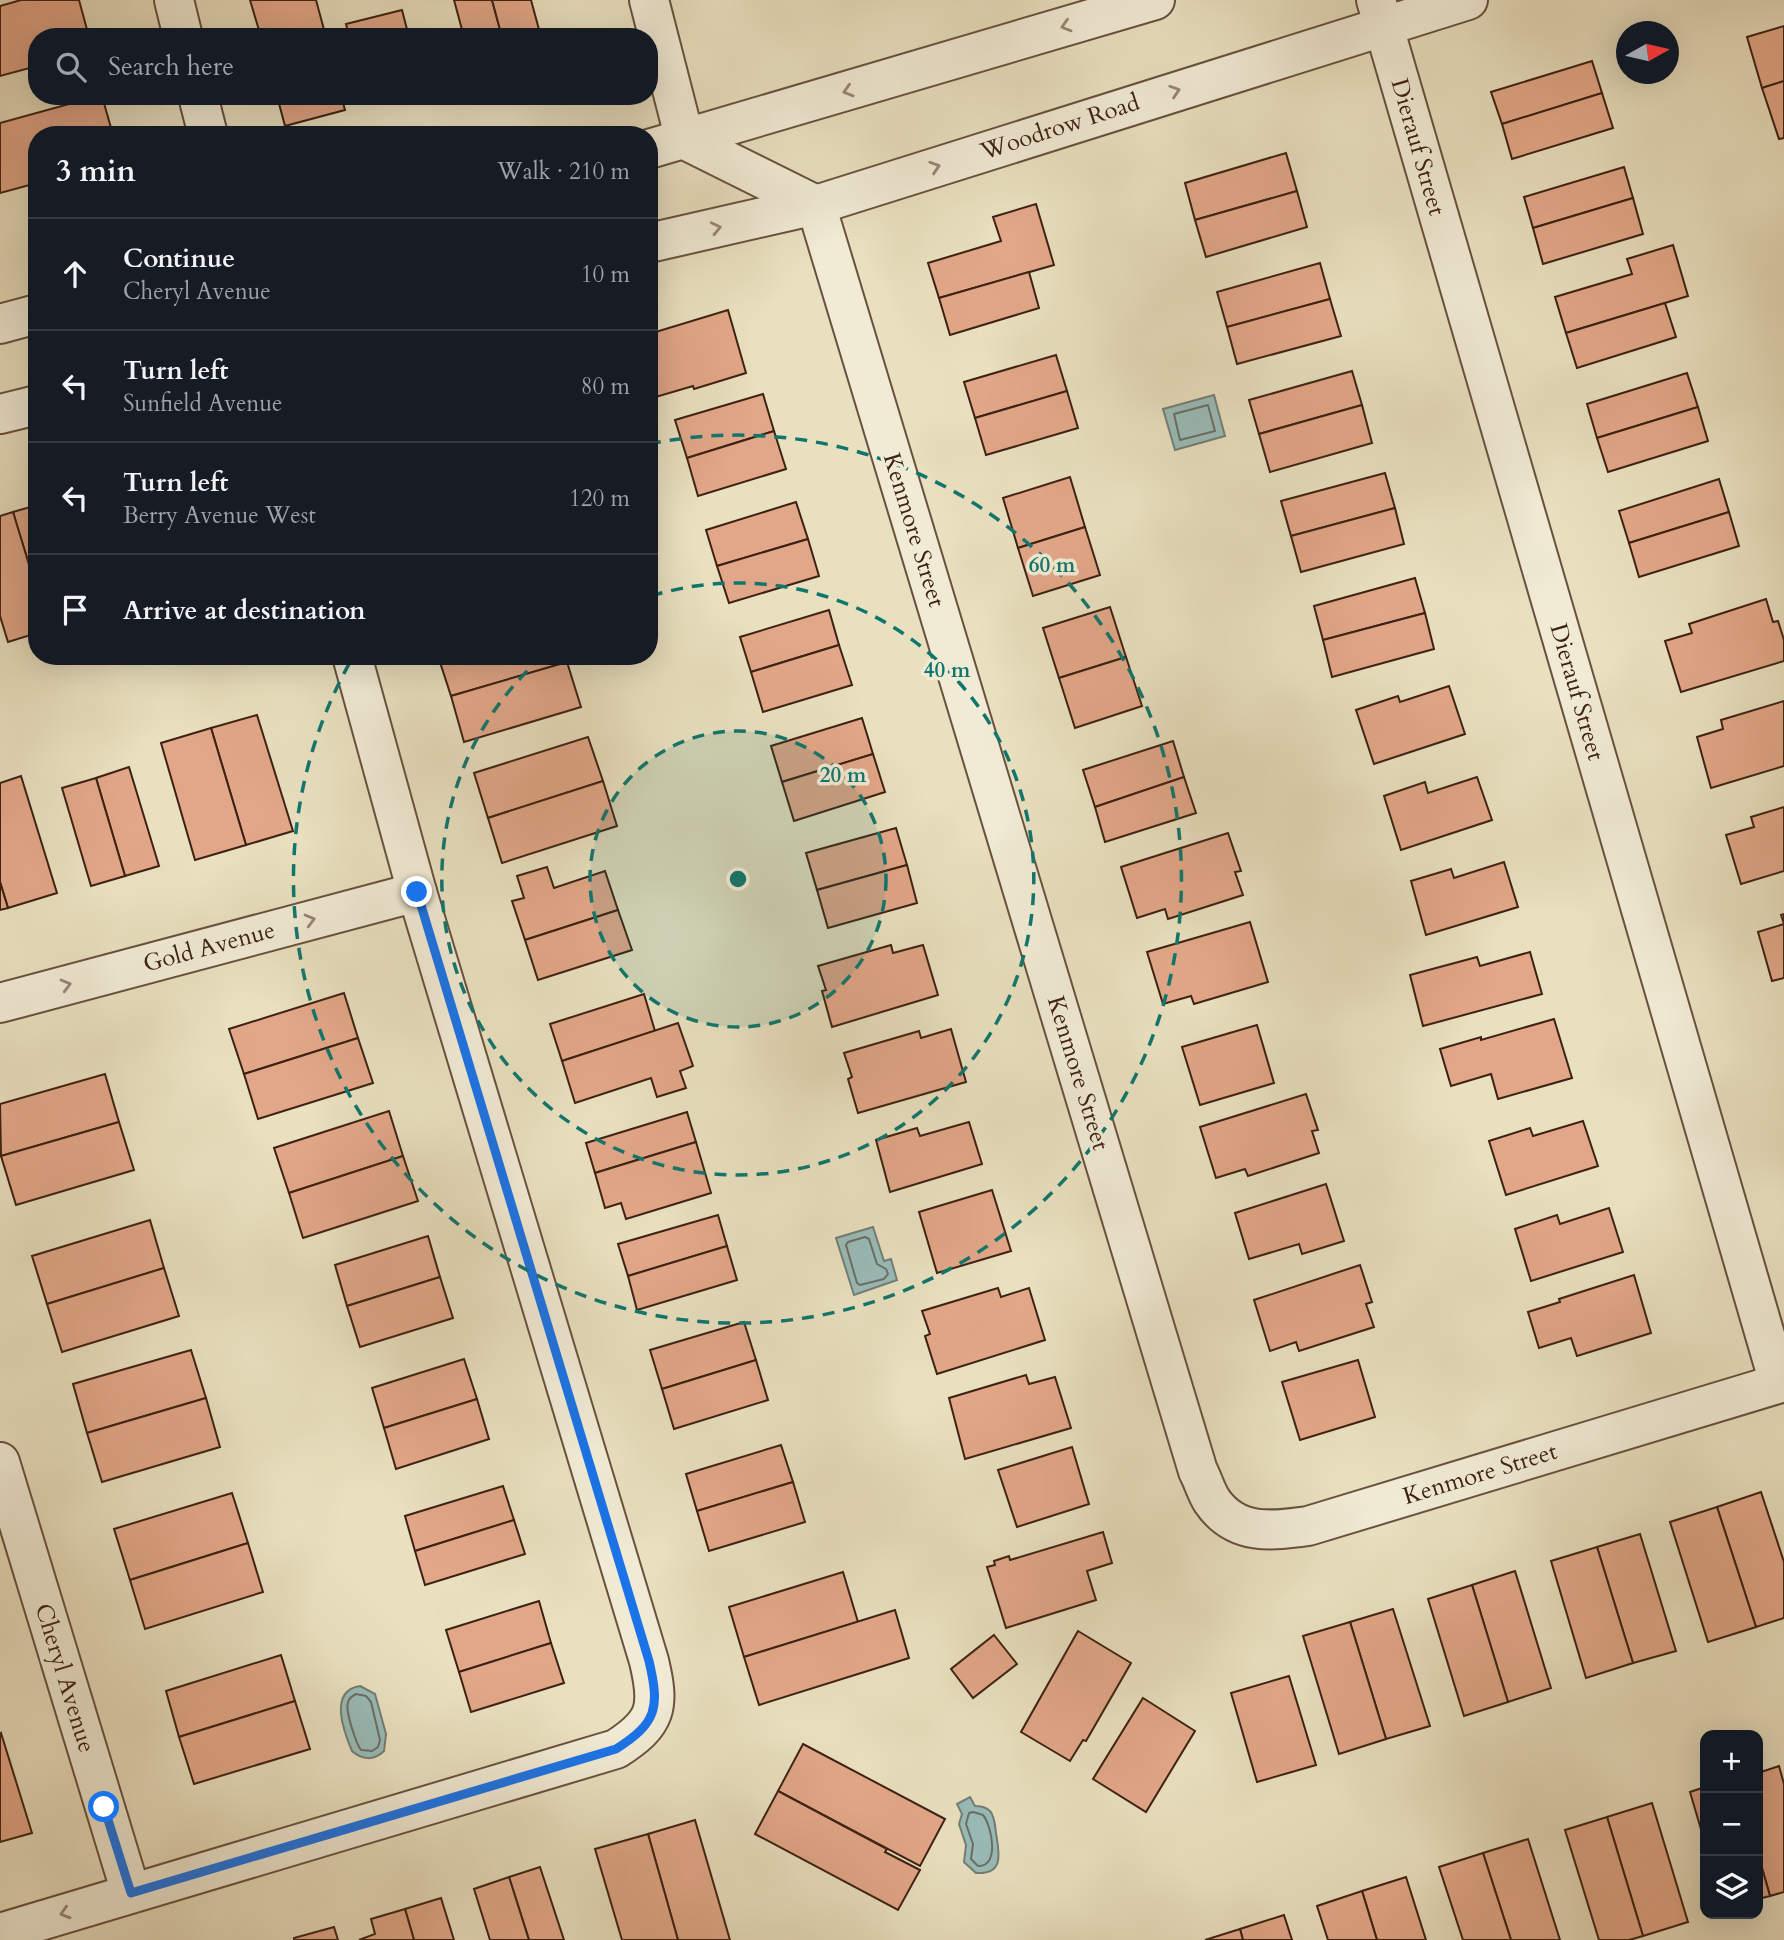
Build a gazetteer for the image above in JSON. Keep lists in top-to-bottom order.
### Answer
{
  "streets": {
    "street": [
      "Woodrow Road",
      "Dierauf Street",
      "Kenmore Street",
      "Gold Avenue",
      "Cheryl Avenue"
    ]
  },
  "crossings": [
    ["Woodrow Road", "Dierauf Street"],
    ["Woodrow Road", "Kenmore Street"],
    ["Dierauf Street", "Kenmore Street"]
  ],
  "one_way": ["Gold Avenue"],
  "north": "right",
  "page": {
    "search": "Search here",
    "heading": ["3 min", "Walk · 210 m"],
    "list": [
      ["Continue", "Cheryl Avenue", "10 m"],
      ["Turn left", "Sunfield Avenue", "80 m"],
      ["Turn left", "Berry Avenue West", "120 m"],
      "Arrive at destination"
    ],
    "map_buttons": ["+", "−"]
  },
  "rings": ["60 m", "40 m", "20 m"]
}
